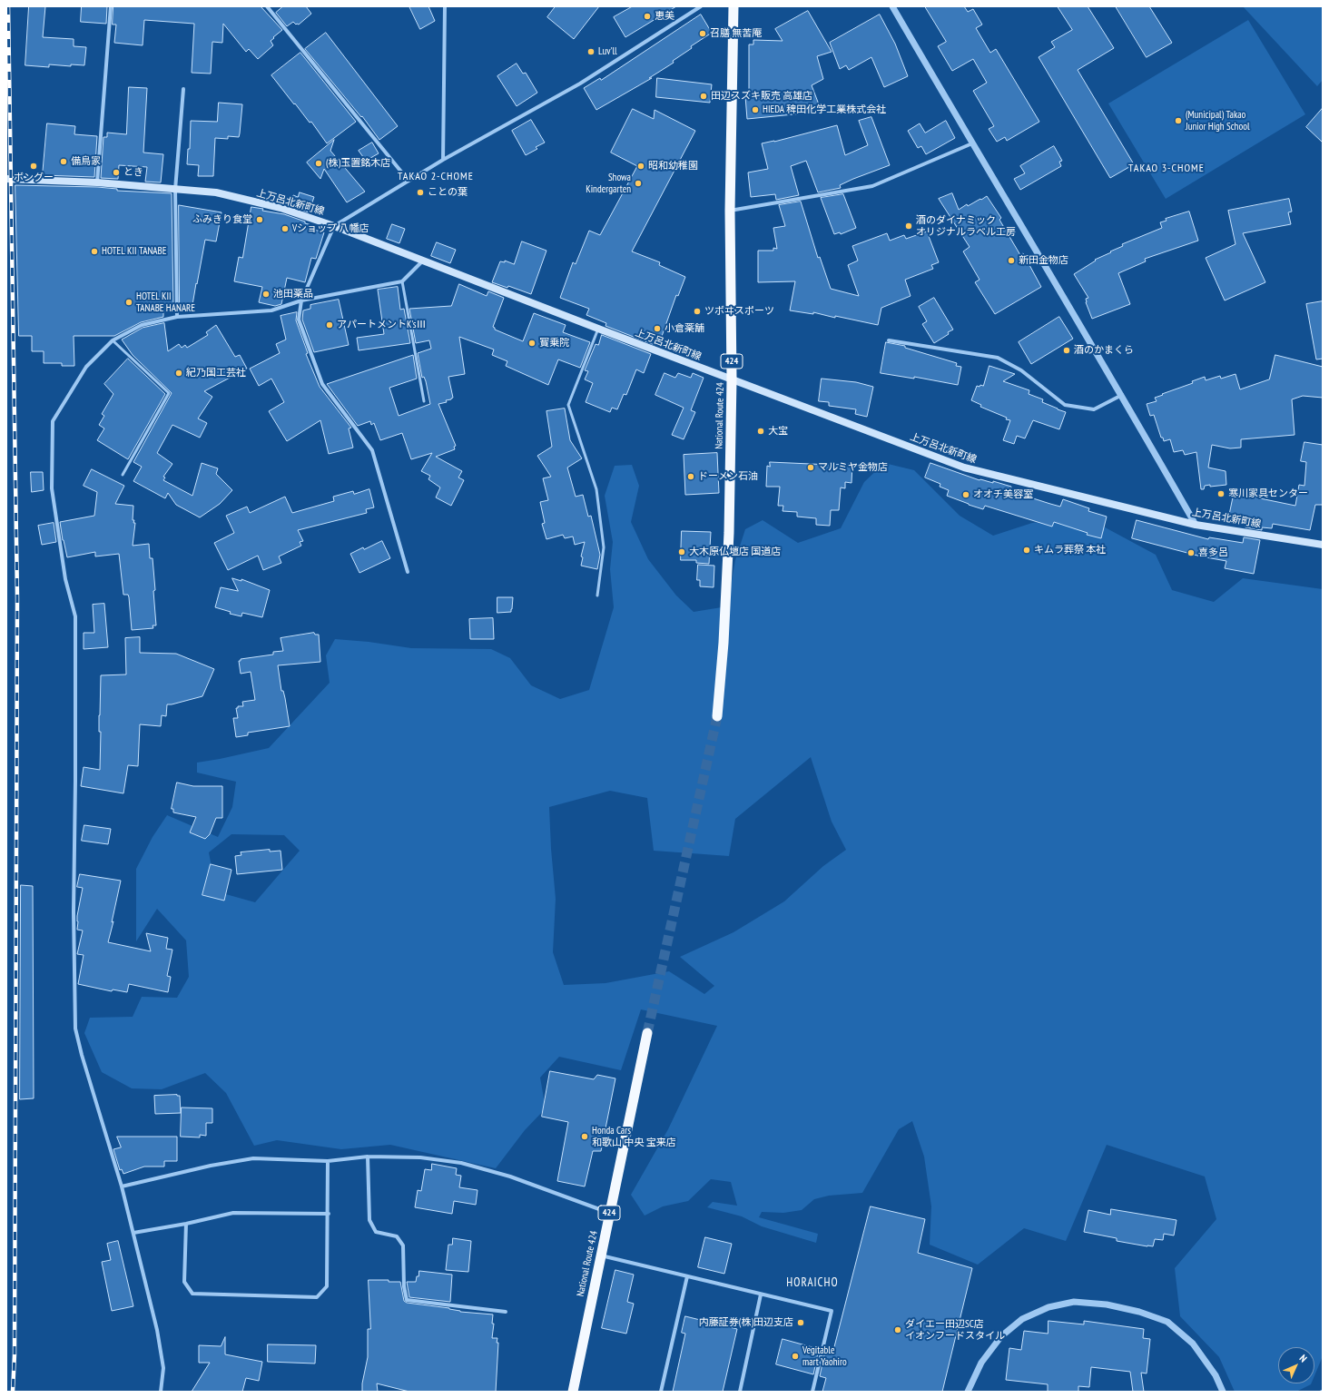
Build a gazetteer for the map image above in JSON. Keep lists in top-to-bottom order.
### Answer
{
  "streets": {
    "highway": ["424", "National Route 424"],
    "main road": ["上万呂北新町線"]
  },
  "crossings": [
    ["上万呂北新町線", "National Route 424"]
  ],
  "districts": ["TAKAO 3-CHOME", "TAKAO 2-CHOME", "HORAICHO"],
  "places": [
    "恵美",
    "召膳 無苦庵",
    "Luv'll",
    "田辺スズキ販売 高雄店",
    "HIEDA 稗田化学工業株式会社",
    "(Municipal) Takao Junior High School",
    "備鳥家",
    "(株)玉置銘木店",
    "ボングー",
    "昭和幼稚園",
    "とき",
    "Showa Kindergarten",
    "ことの葉",
    "ふみきり食堂",
    "酒のダイナミック オリジナルラベル工房",
    "Vショップ 八幡店",
    "HOTEL KII TANABE",
    "新田金物店",
    "池田薬品",
    "HOTEL KII TANABE HANARE",
    "ツボヰスポーツ",
    "アパートメントK'sⅢ",
    "小倉薬舗",
    "寳乗院",
    "酒のかまくら",
    "紀乃国工芸社",
    "大宝",
    "マルミヤ金物店",
    "ドーメン石油",
    "寒川家具センター",
    "オオチ美容室",
    "キムラ葬祭 本社",
    "大木原仏壇店 国道店",
    "喜多呂",
    "Honda Cars 和歌山 中央 宝来店",
    "内藤証券(株)田辺支店",
    "ダイエー田辺SC店 イオンフードスタイル",
    "Vegitable mart Yaohiro"
  ],
  "north": "top right"
}
